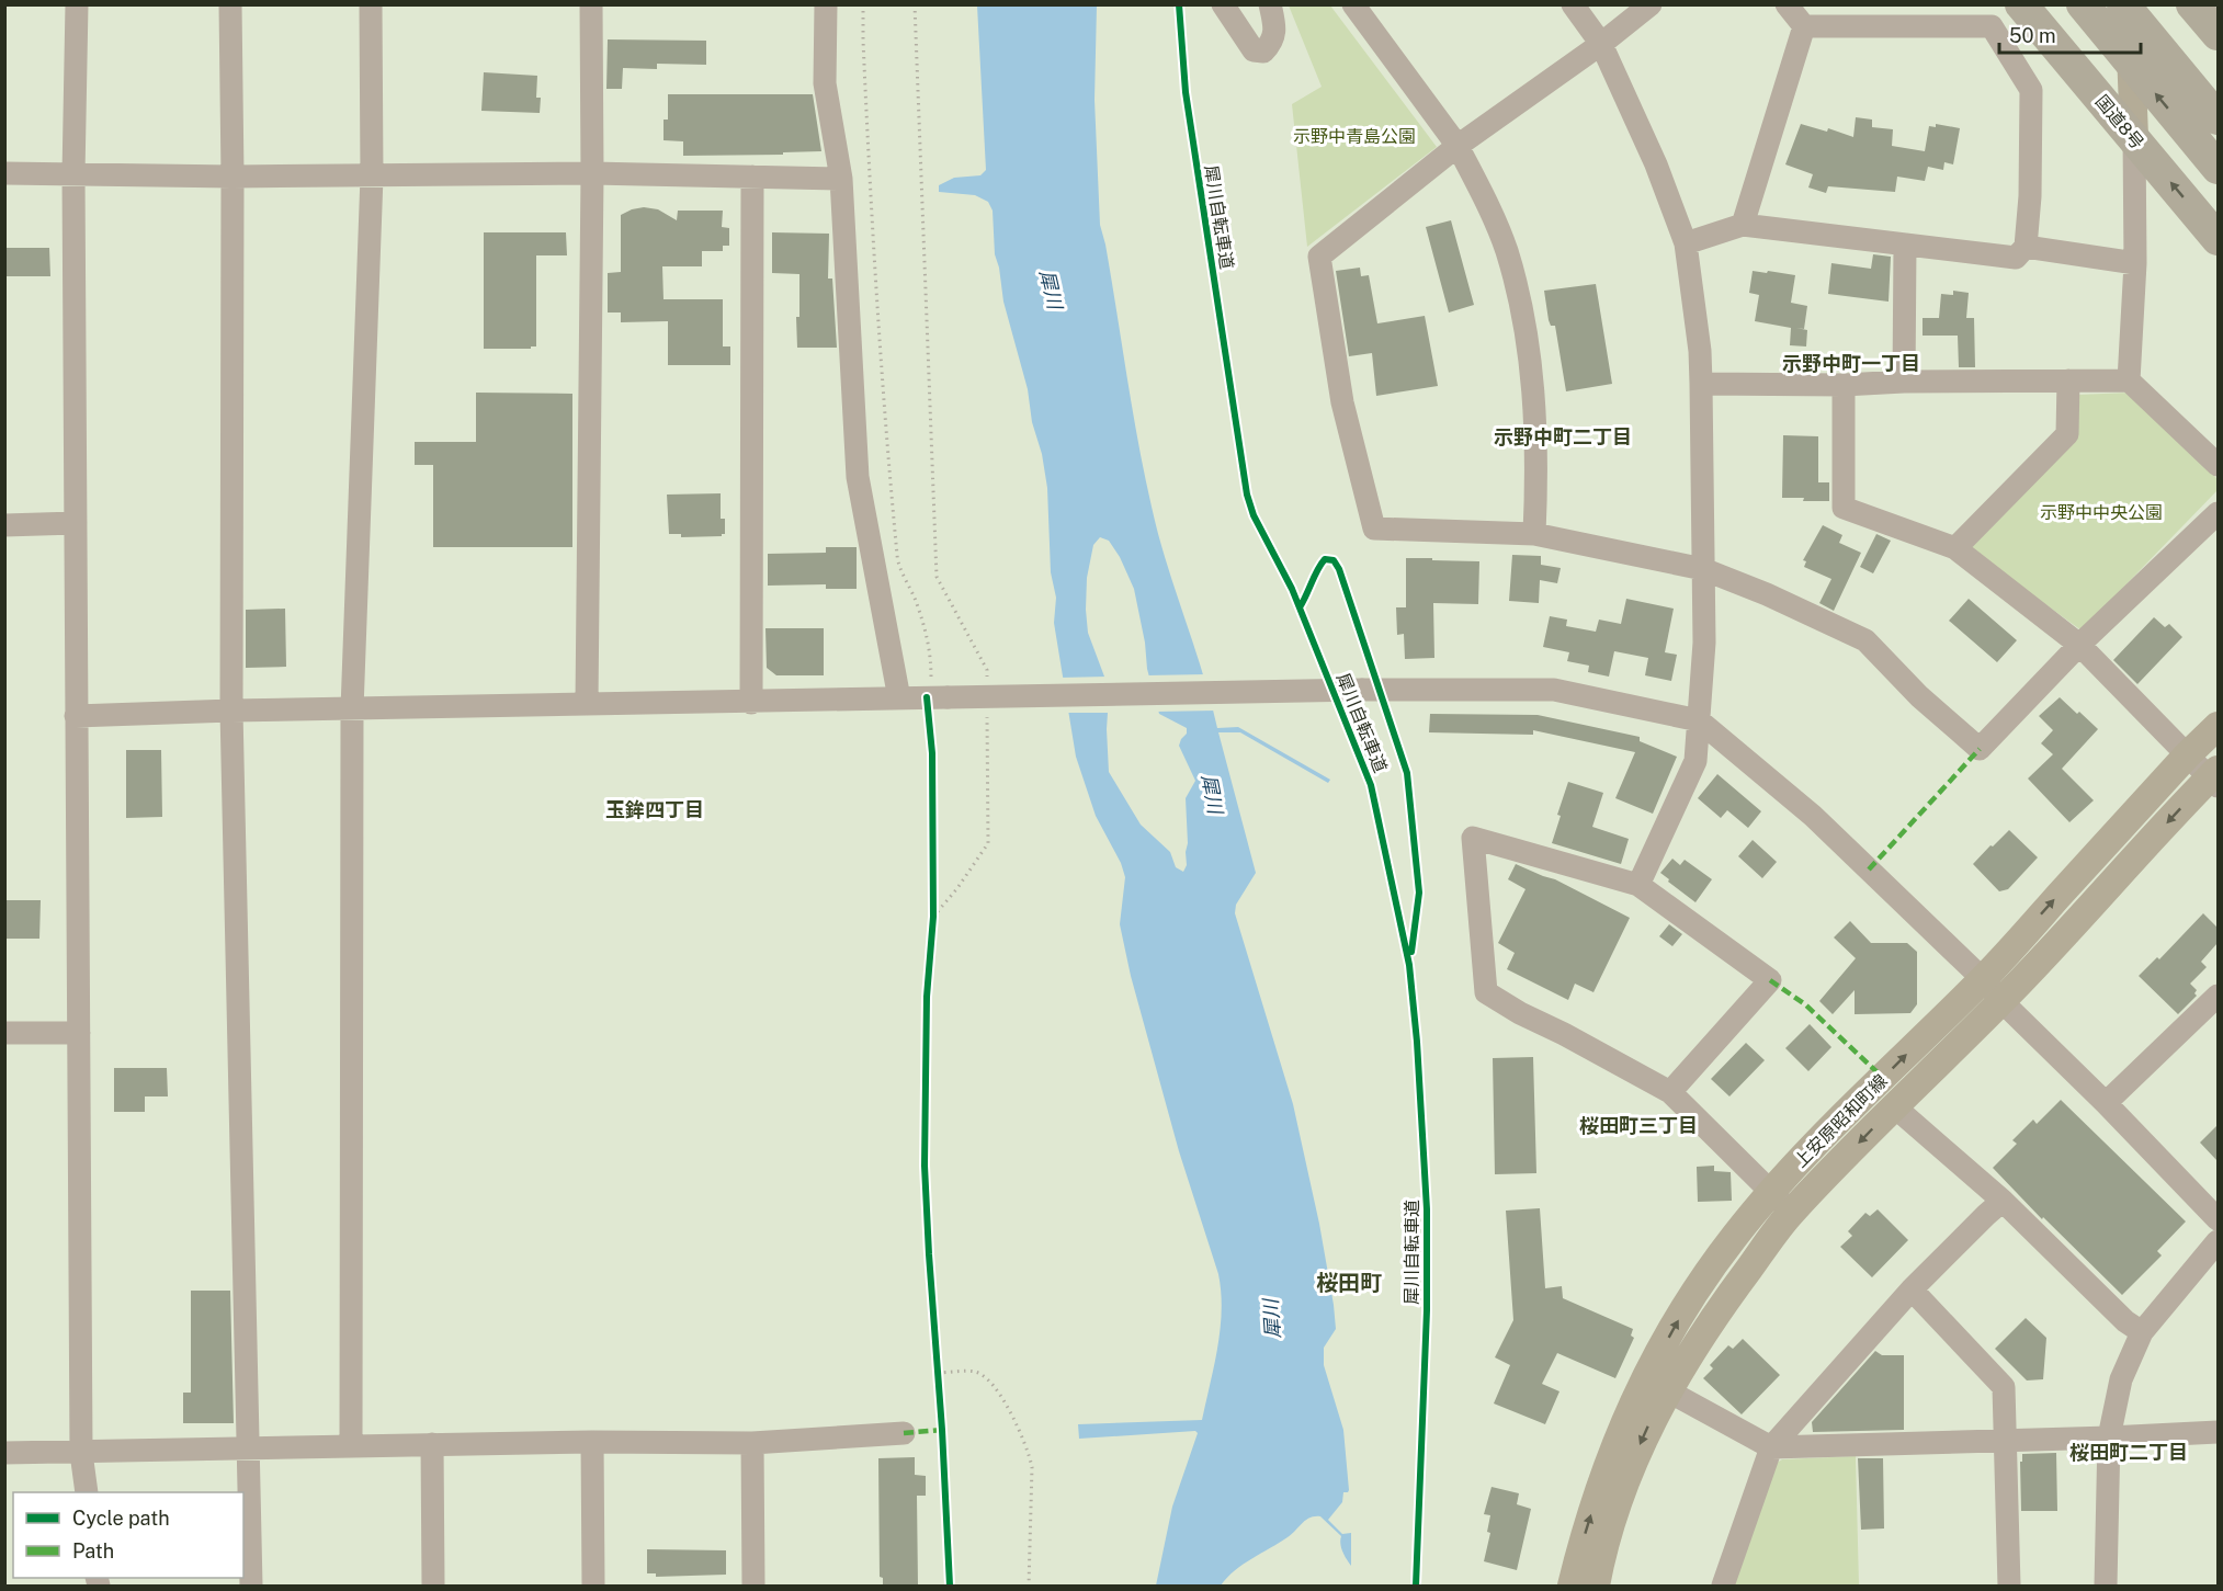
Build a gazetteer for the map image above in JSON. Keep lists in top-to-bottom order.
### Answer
{
  "streets": {
    "highway": ["国道8号"],
    "main road": ["上安原昭和町線"],
    "cycle path": ["犀川自転車道"]
  },
  "districts": [
    "示野中町一丁目",
    "示野中町二丁目",
    "玉鉾四丁目",
    "桜田町三丁目",
    "桜田町",
    "桜田町二丁目"
  ],
  "water": ["犀川"],
  "parks": ["示野中青島公園", "示野中中央公園"],
  "legend": ["Cycle path", "Path"],
  "scale_bar": "50 m"
}
